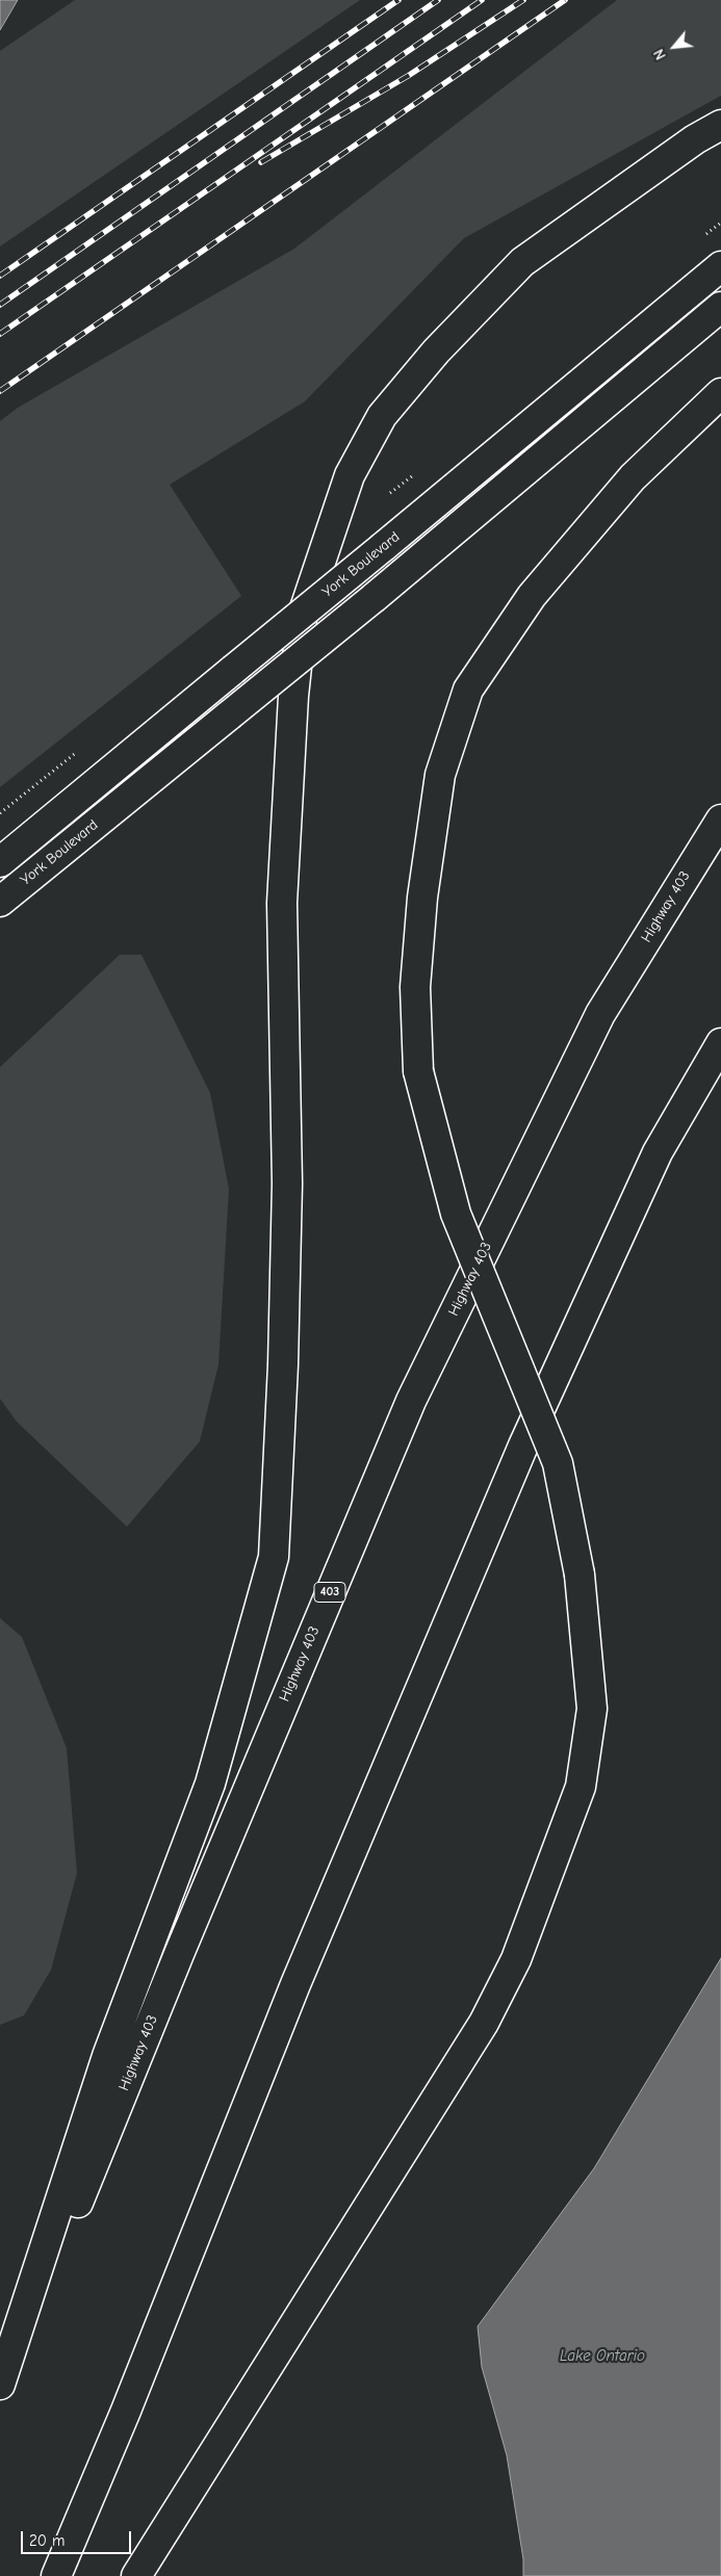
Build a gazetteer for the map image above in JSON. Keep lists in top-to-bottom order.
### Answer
{
  "streets": {
    "main road": ["York Boulevard", "Highway 403", "403"]
  },
  "water": ["Lake Ontario"],
  "scale_bar": "20 m",
  "north": "bottom left"
}
